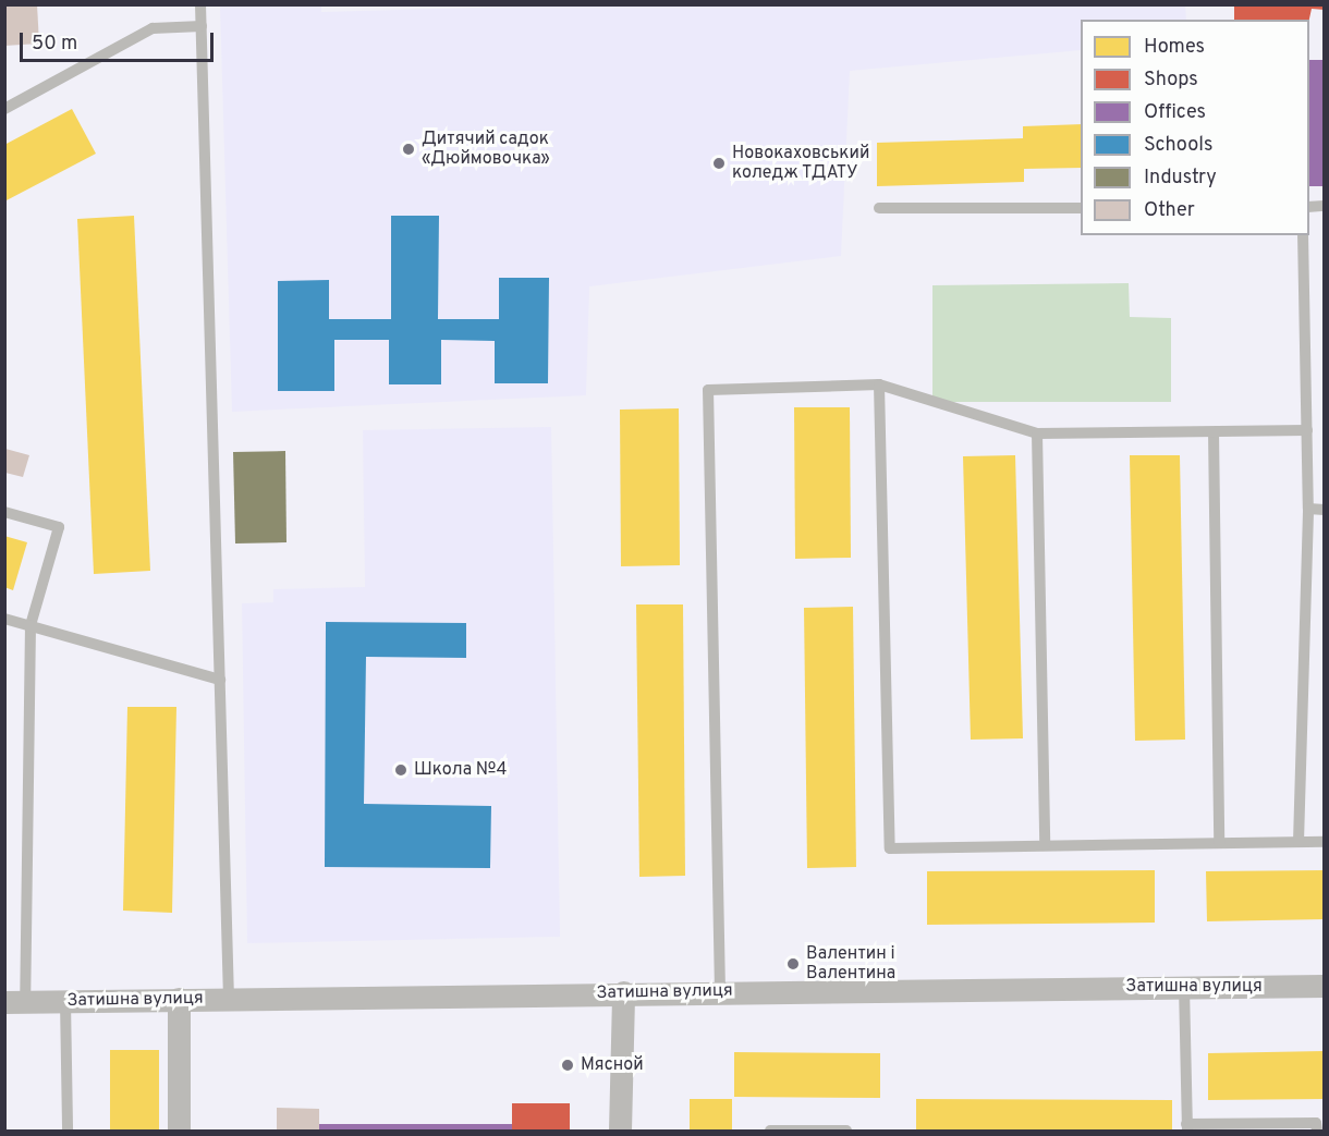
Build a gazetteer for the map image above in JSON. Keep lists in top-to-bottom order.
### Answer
{
  "streets": {
    "street": ["Затишна вулиця"]
  },
  "places": [
    "Дитячий садок «Дюймовочка»",
    "Новокаховський коледж ТДАТУ",
    "Школа №4",
    "Валентин і Валентина",
    "Мясной"
  ],
  "legend": [
    "Homes",
    "Shops",
    "Offices",
    "Schools",
    "Industry",
    "Other"
  ],
  "scale_bar": "50 m"
}
